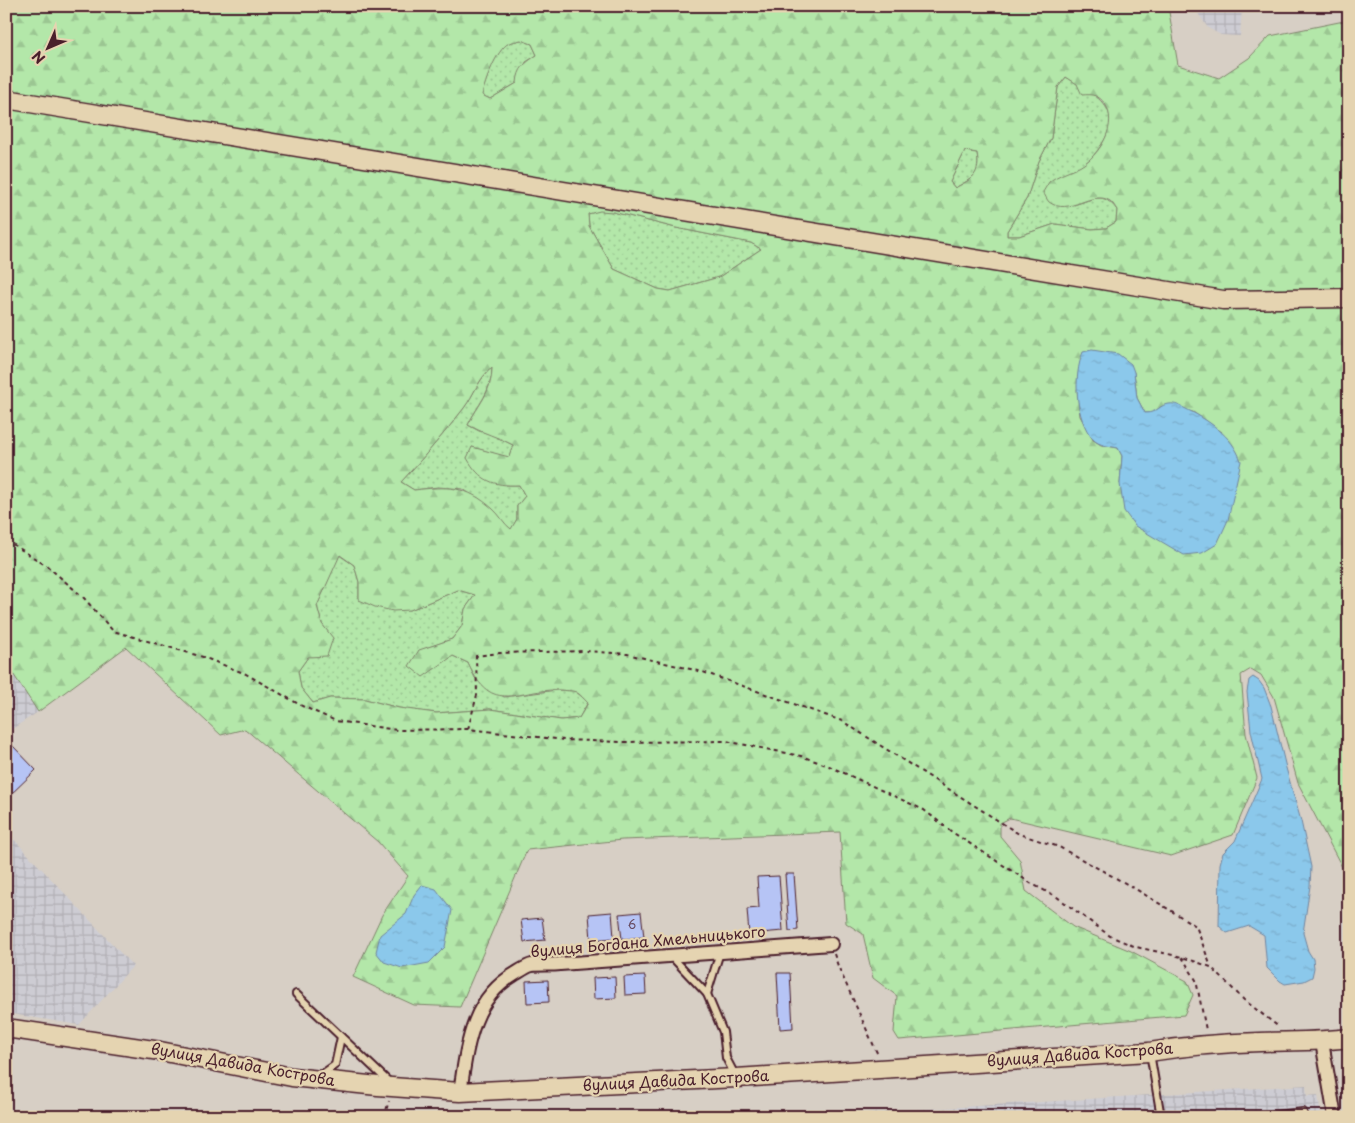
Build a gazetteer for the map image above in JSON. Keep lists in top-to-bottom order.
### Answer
{
  "streets": {
    "street": ["вулиця Богдана Хмельницького", "вулиця Давида Кострова"]
  },
  "crossings": [
    ["вулиця Богдана Хмельницького", "вулиця Давида Кострова"]
  ],
  "house_numbers": ["6"],
  "north": "bottom left"
}
